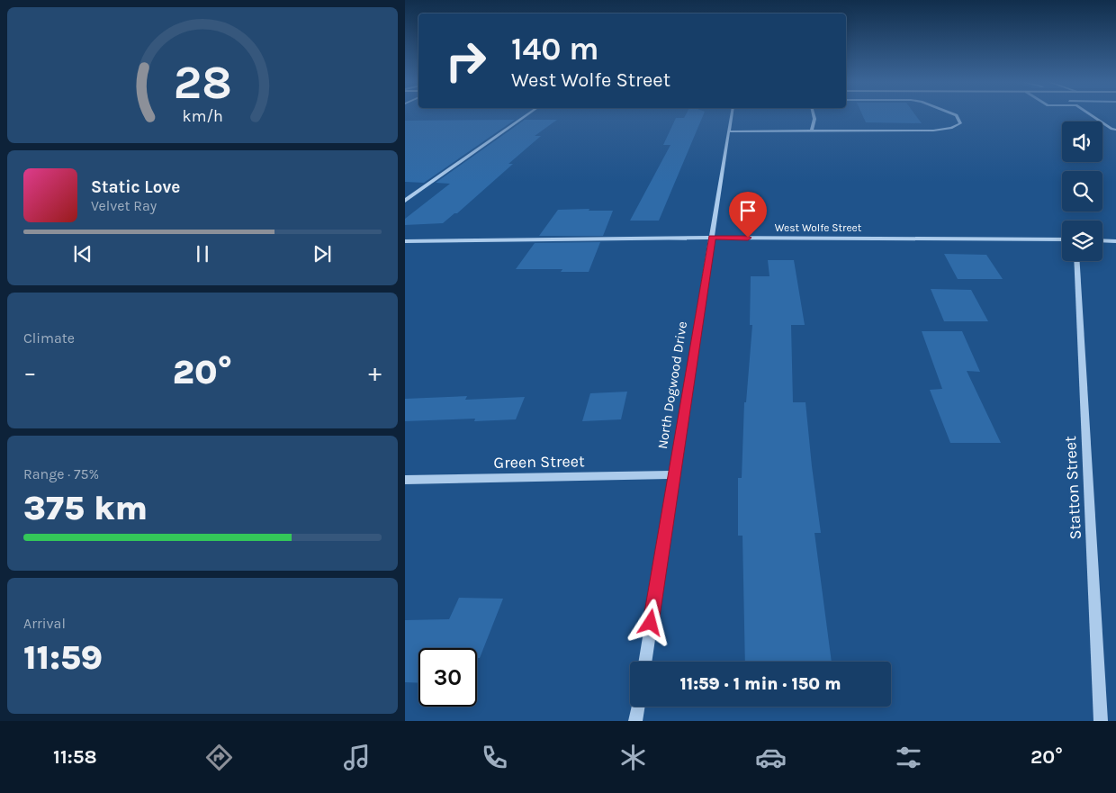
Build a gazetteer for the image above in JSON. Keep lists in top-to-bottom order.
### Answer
{
  "streets": {
    "street": [
      "West Wolfe Street",
      "North Dogwood Drive",
      "Green Street",
      "Statton Street"
    ]
  },
  "crossings": [
    ["West Wolfe Street", "North Dogwood Drive"],
    ["North Dogwood Drive", "Green Street"]
  ],
  "page": {
    "turn": ["140 m", "West Wolfe Street"],
    "song": ["Static Love", "Velvet Ray"],
    "tile": [
      "Climate",
      ["Range · 75%", "375 km"],
      ["Arrival", "11:59"]
    ],
    "heat": ["−", "20°", "+"],
    "limit": "30",
    "trip": "11:59 · 1 min · 150 m",
    "tabs": ["11:58", "20°"],
    "gauge": ["28", "km/h"]
  }
}
